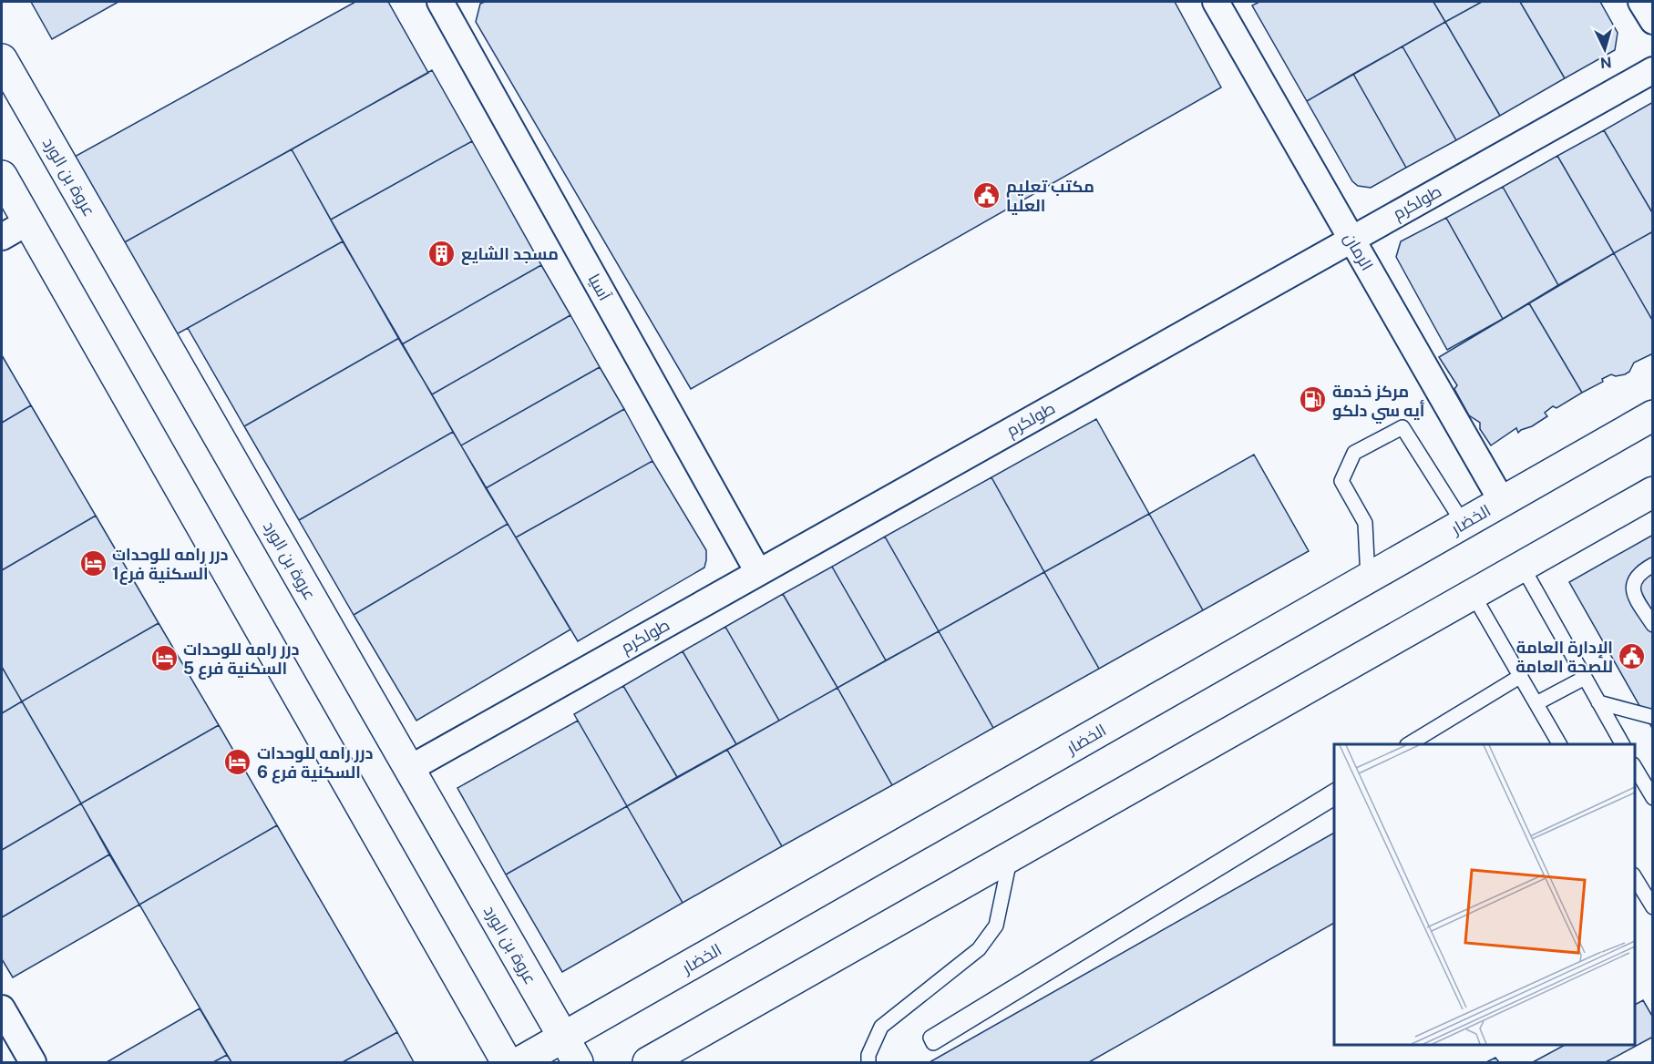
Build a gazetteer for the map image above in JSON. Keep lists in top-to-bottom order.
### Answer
{
  "streets": {
    "street": [
      "عروة بن الورد",
      "طولكرم",
      "الرمان",
      "آسيا",
      "الخضار"
    ]
  },
  "crossings": [
    ["عروة بن الورد", "طولكرم"],
    ["عروة بن الورد", "الخضار"],
    ["طولكرم", "الرمان"],
    ["طولكرم", "آسيا"],
    ["الرمان", "الخضار"]
  ],
  "places": {
    "public building": ["مكتب تعليم العليا", "الإدارة العامة للصحة العامة"],
    "building": ["مسجد الشايع"],
    "fuel station": ["مركز خدمة أيه سي دلكو"],
    "hotel": ["درر رامه للوحدات السكنية فرع1", "درر رامه للوحدات السكنية فرع 5", "درر رامه للوحدات السكنية فرع 6"]
  },
  "north": "bottom"
}
